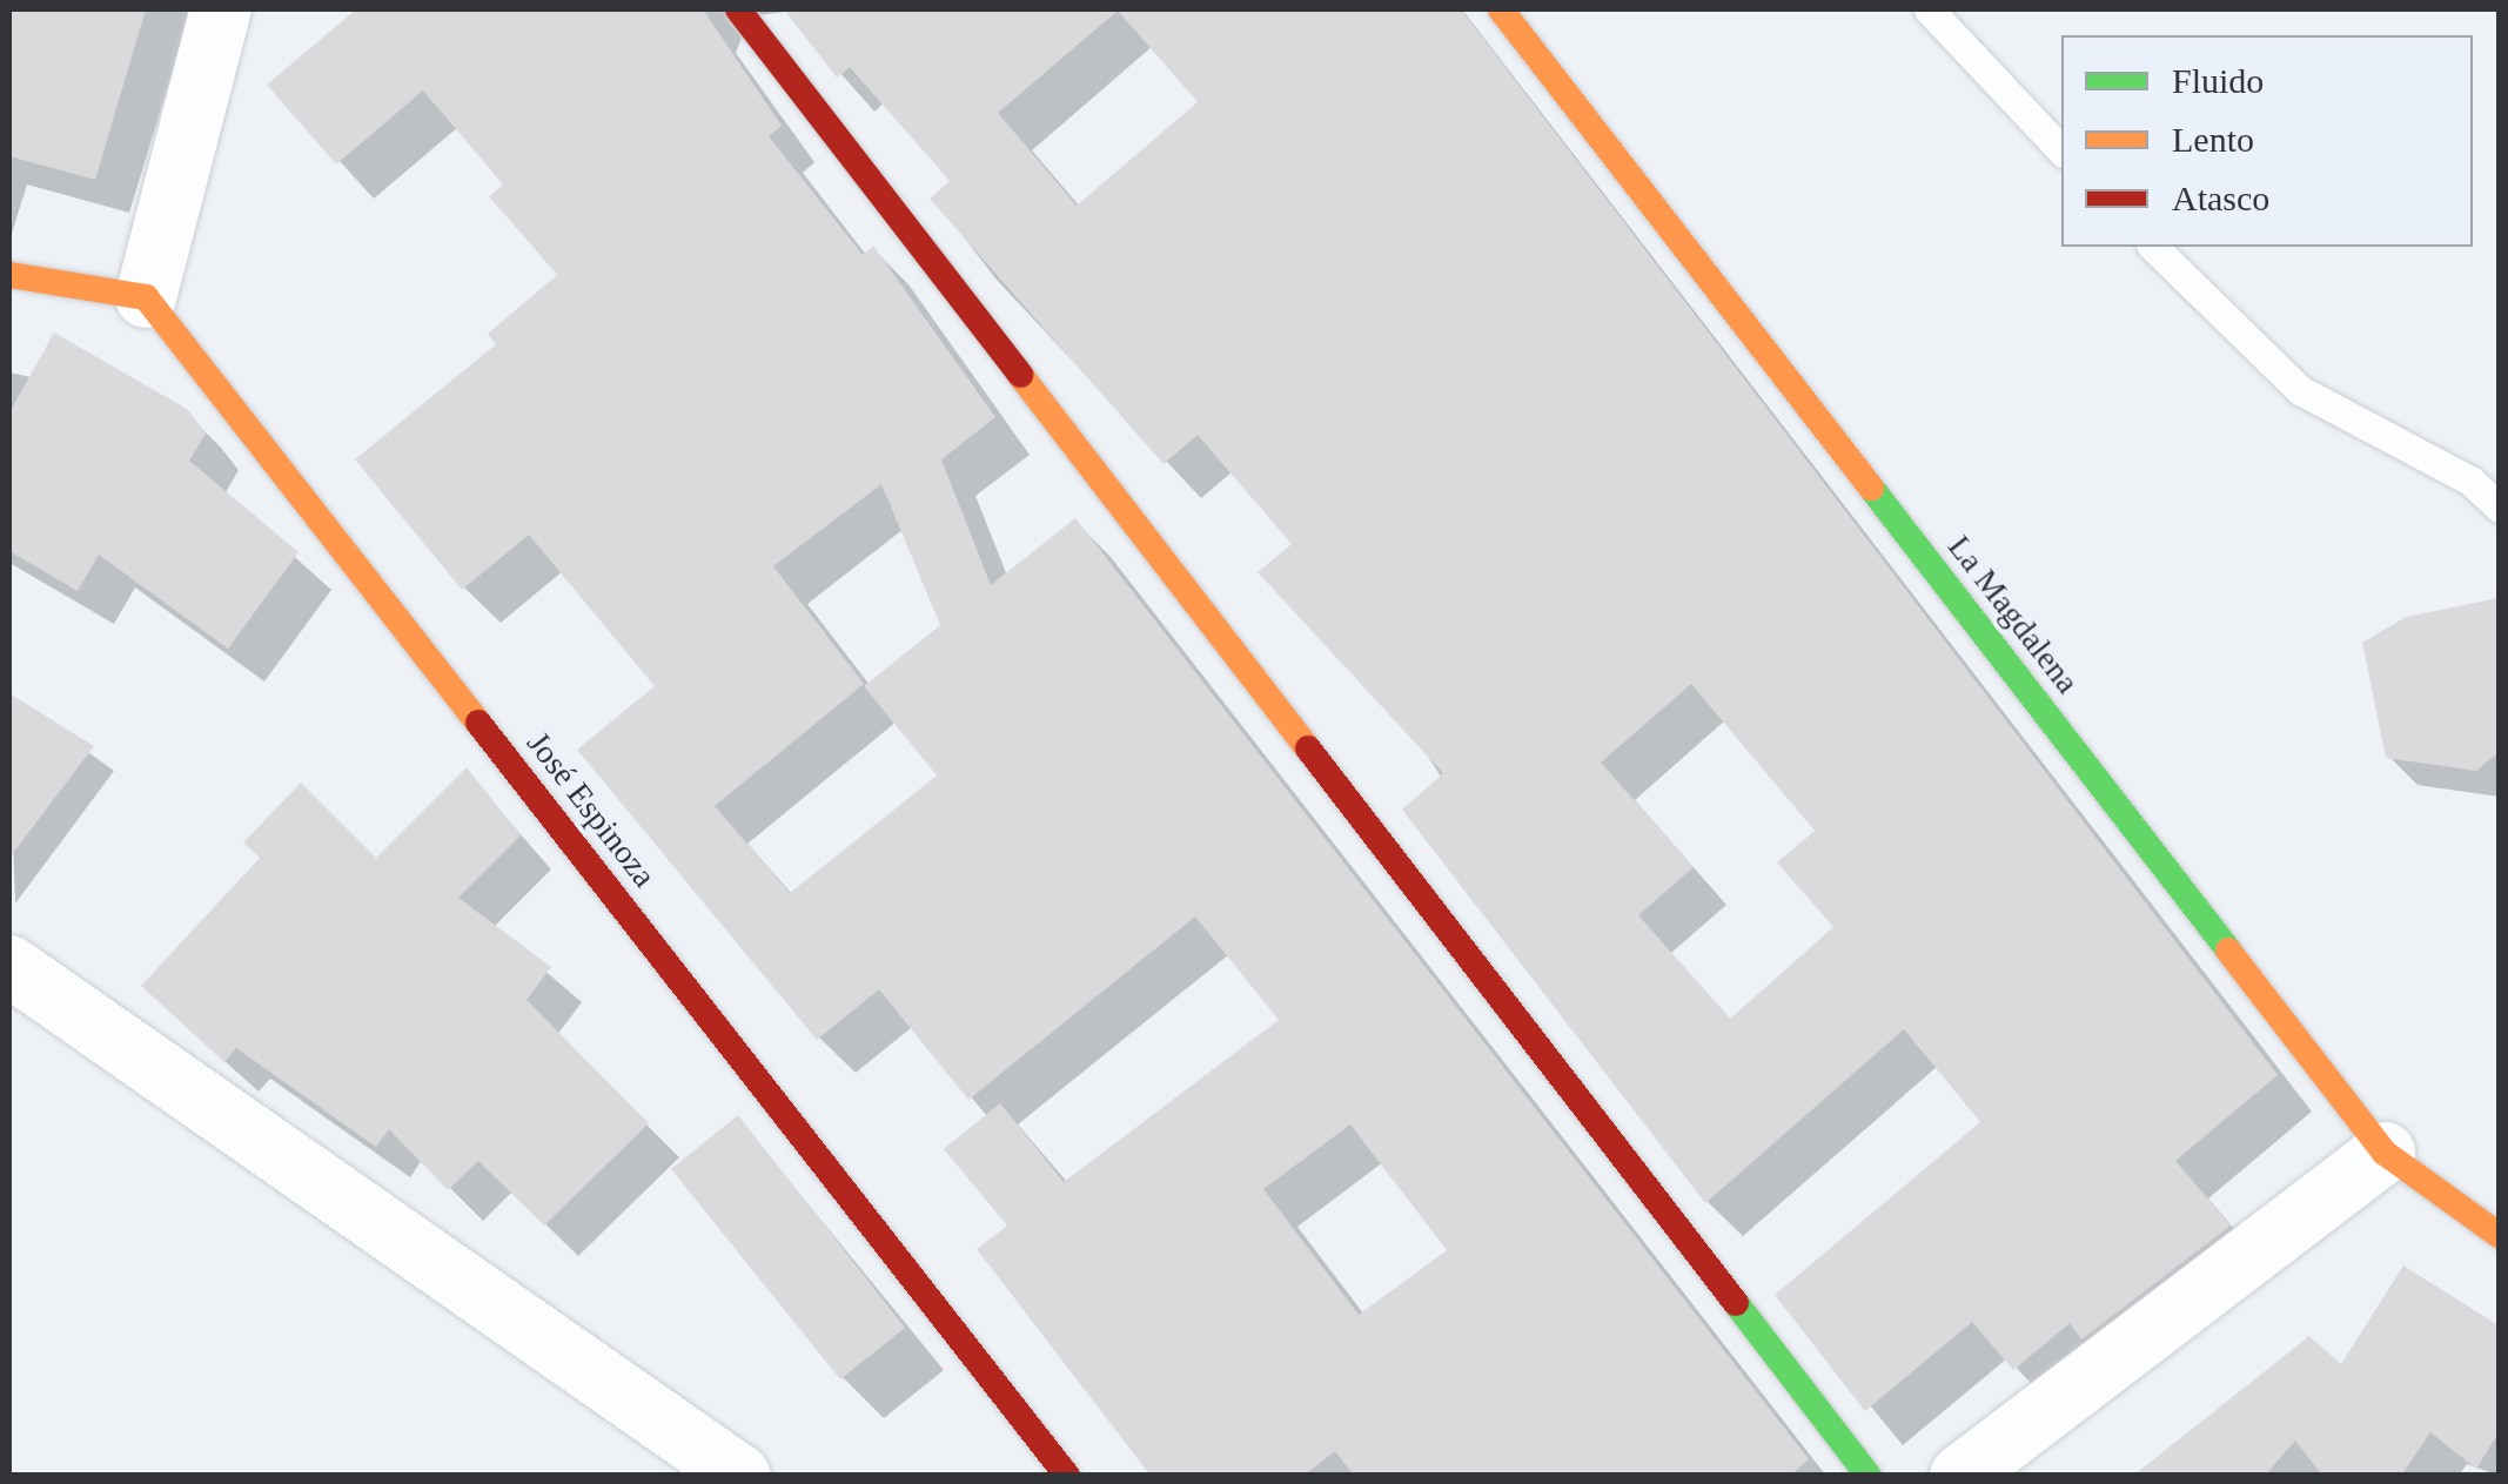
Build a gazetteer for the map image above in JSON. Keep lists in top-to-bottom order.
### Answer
{
  "streets": {
    "street": ["La Magdalena", "José Espinoza"]
  },
  "legend": ["Fluido", "Lento", "Atasco"]
}
